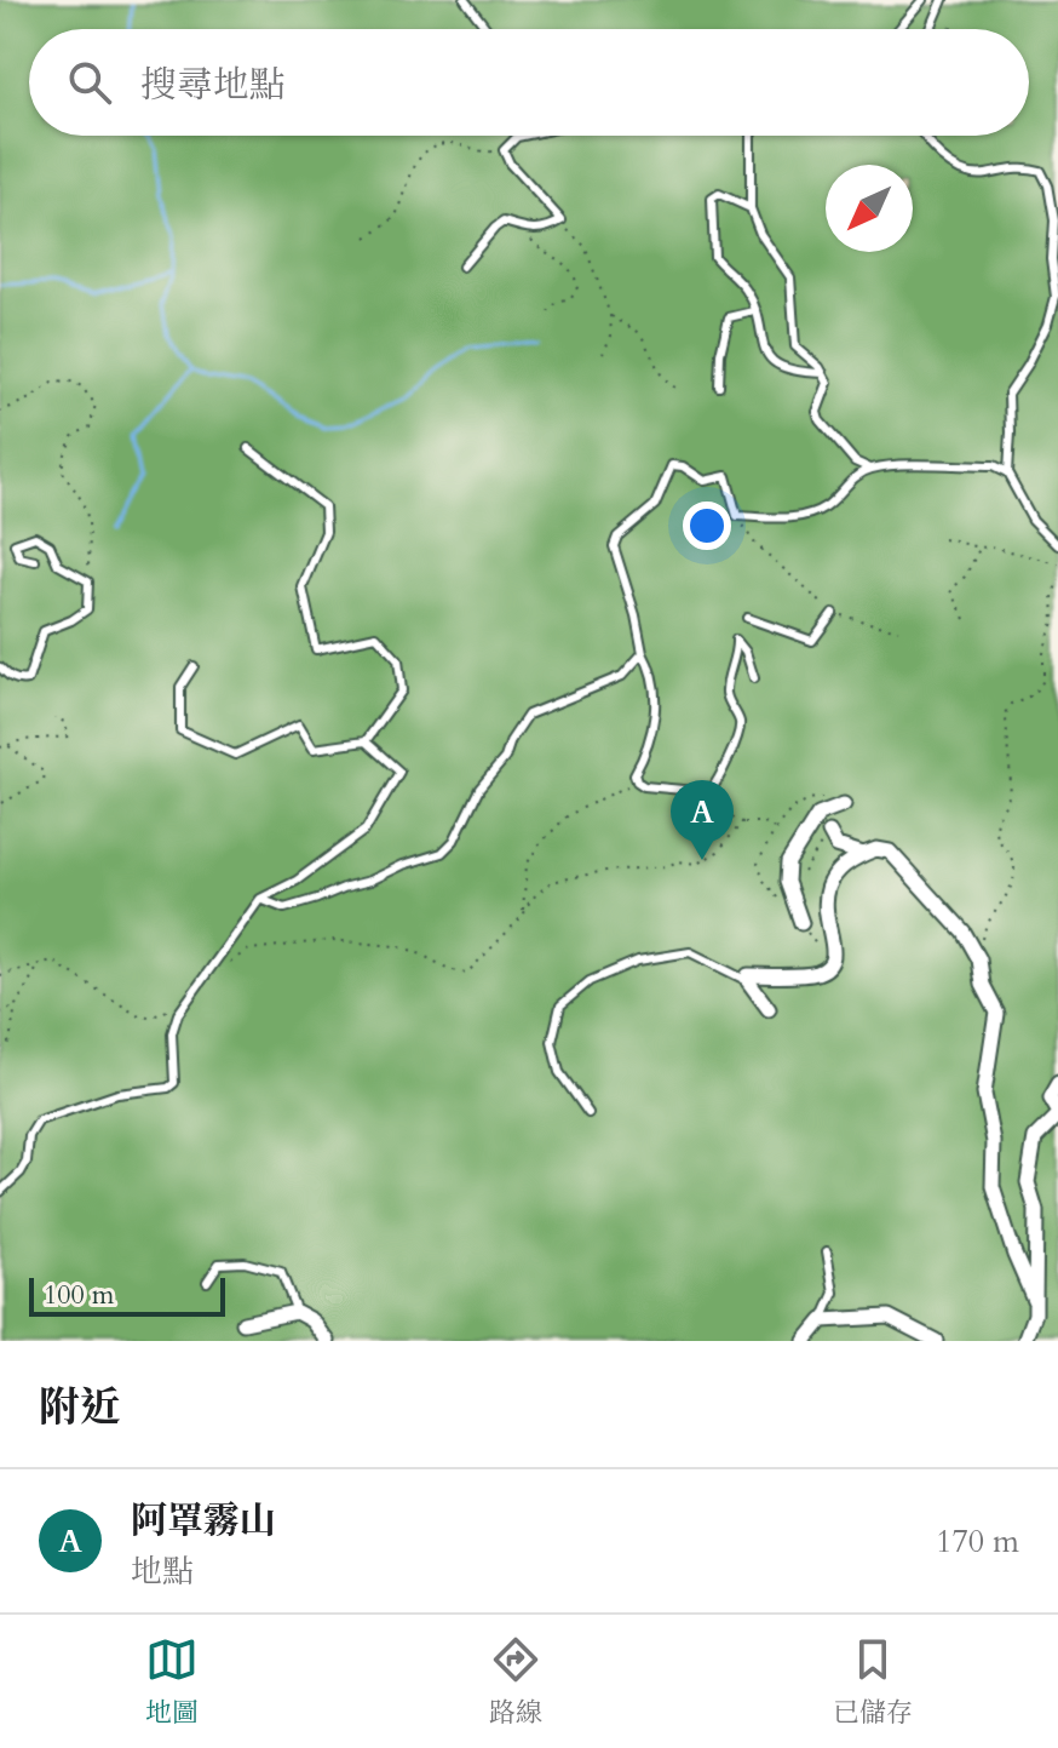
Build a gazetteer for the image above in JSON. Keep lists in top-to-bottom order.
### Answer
{
  "scale_bar": "100 m",
  "north": "bottom left",
  "page": {
    "search": "搜尋地點",
    "pins": "A",
    "scale": "100 m",
    "heading": "附近",
    "list": [
      {
        "mark": "A",
        "name": "阿罩霧山",
        "note": "地點",
        "value": "170 m"
      }
    ],
    "nav": ["地圖", "路線", "已儲存"]
  }
}
